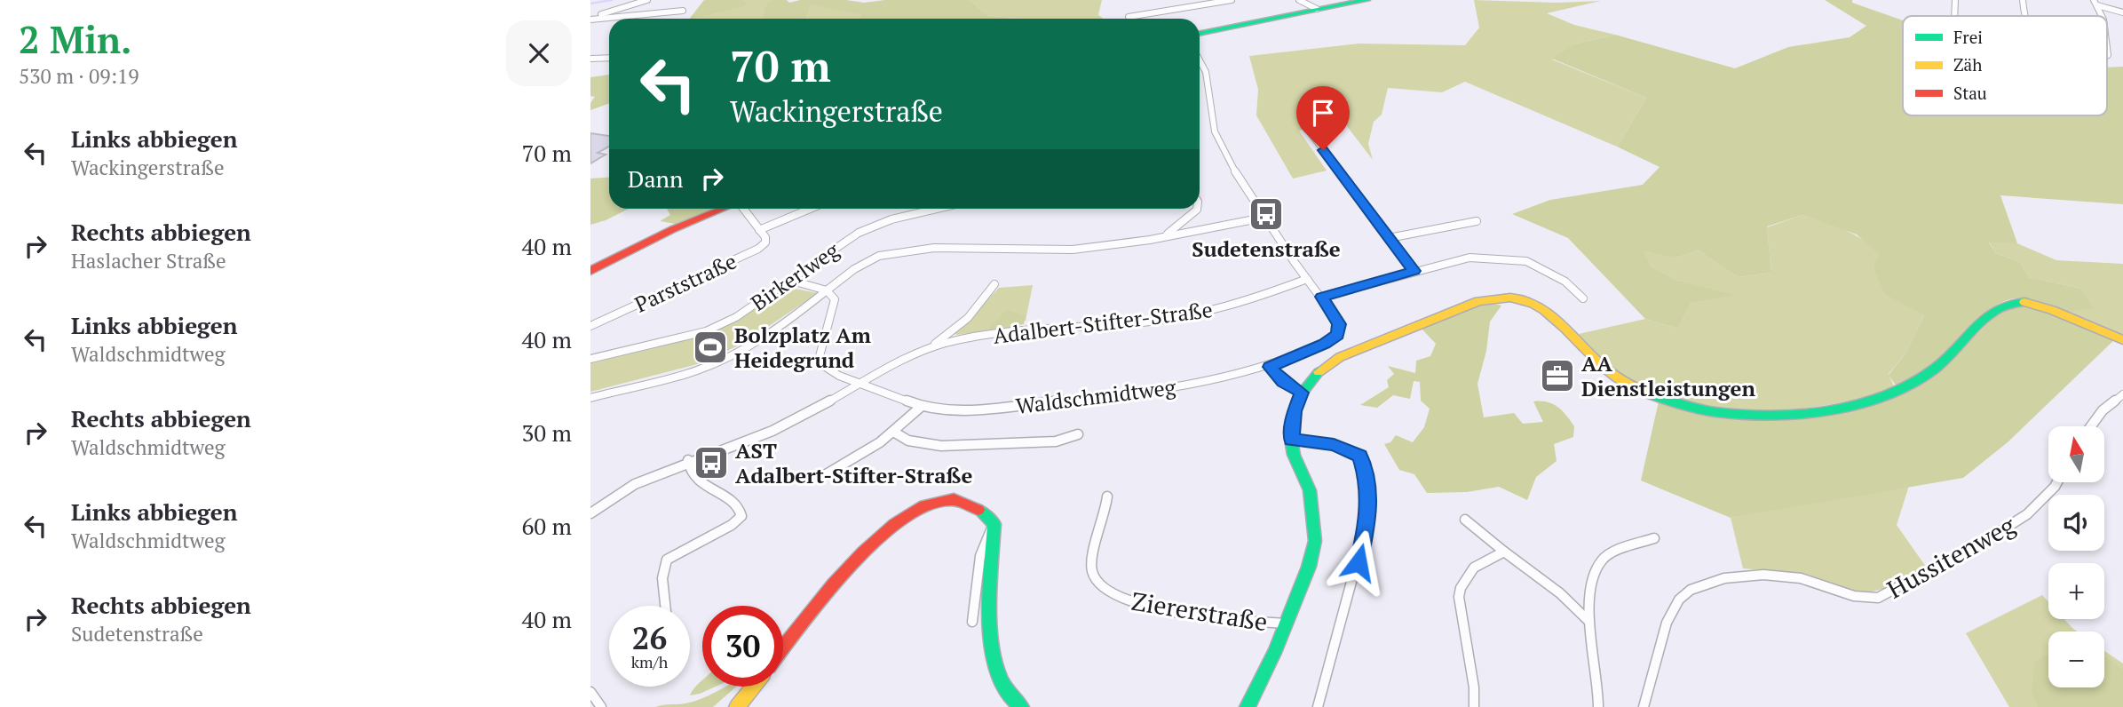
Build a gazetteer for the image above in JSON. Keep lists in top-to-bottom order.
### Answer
{
  "streets": {
    "street": [
      "Birkerlweg",
      "Parststraße",
      "Adalbert-Stifter-Straße",
      "Waldschmidtweg",
      "Hussitenweg",
      "Ziererstraße"
    ]
  },
  "crossings": [
    ["Birkerlweg", "Waldschmidtweg"],
    ["Adalbert-Stifter-Straße", "Waldschmidtweg"]
  ],
  "places": {
    "bus stop": ["Sudetenstraße", "AST Adalbert-Stifter-Straße"],
    "sports": ["Bolzplatz Am Heidegrund"],
    "office": ["AA Dienstleistungen"]
  },
  "legend": ["Frei", "Zäh", "Stau"],
  "north": "top",
  "page": {
    "heading": ["2 Min.", "530 m · 09:19"],
    "turn": ["70 m", "Wackingerstraße"],
    "list": [
      {
        "name": "Links abbiegen",
        "note": "Wackingerstraße",
        "value": "70 m"
      },
      {
        "name": "Rechts abbiegen",
        "note": "Haslacher Straße",
        "value": "40 m"
      },
      {
        "name": "Links abbiegen",
        "note": "Waldschmidtweg",
        "value": "40 m"
      },
      {
        "name": "Rechts abbiegen",
        "note": "Waldschmidtweg",
        "value": "30 m"
      },
      {
        "name": "Links abbiegen",
        "note": "Waldschmidtweg",
        "value": "60 m"
      },
      {
        "name": "Rechts abbiegen",
        "note": "Sudetenstraße",
        "value": "40 m"
      }
    ],
    "then": "Dann",
    "map_buttons": ["+", "−"],
    "speed": "26 km/h",
    "limit": "30"
  }
}
